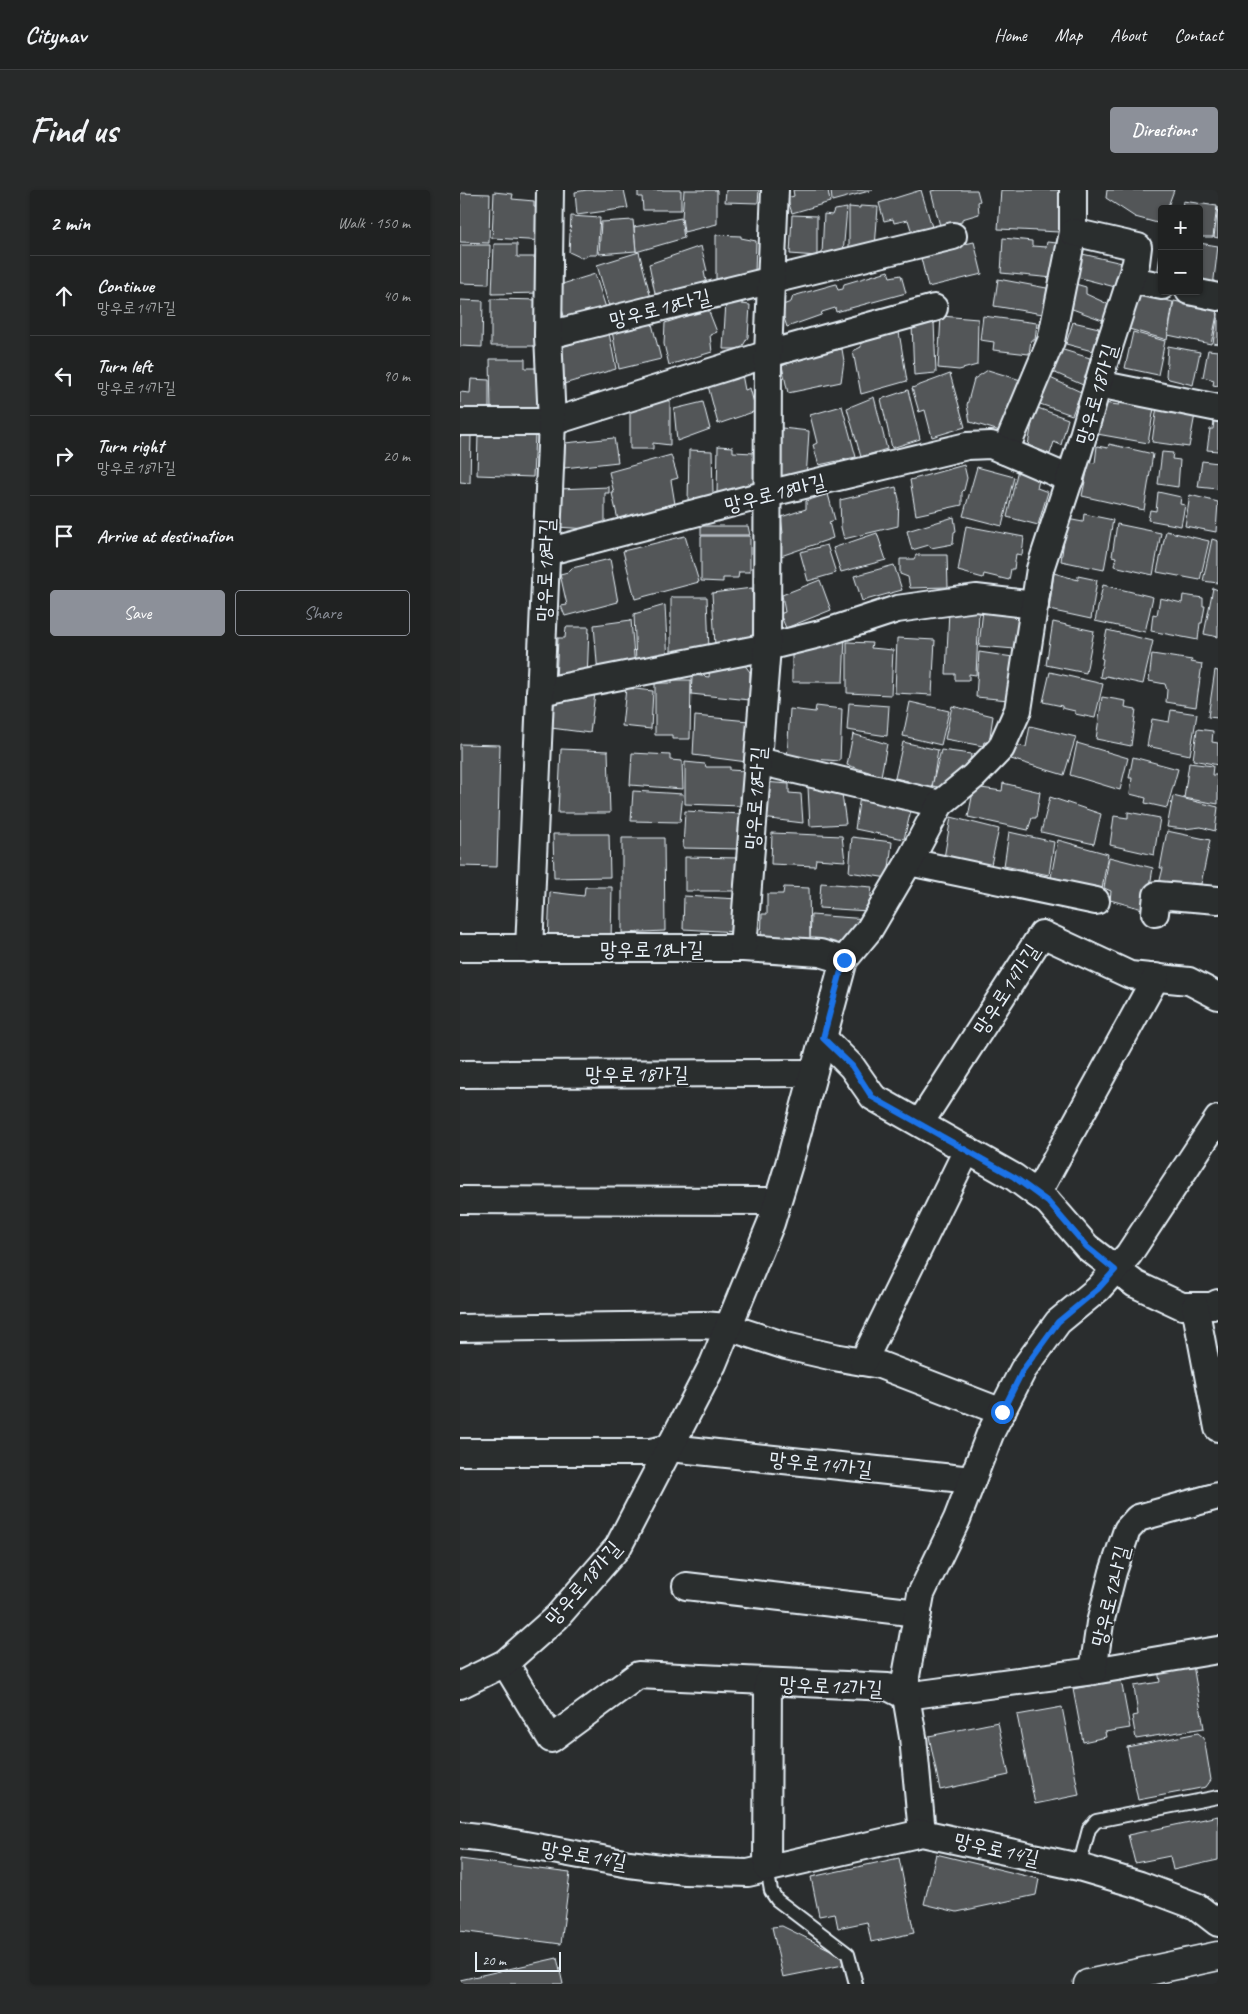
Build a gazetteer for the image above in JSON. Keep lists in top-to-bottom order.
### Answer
{
  "streets": {
    "street": [
      "망우로18다길",
      "망우로18가길",
      "망우로18마길",
      "망우로18라길",
      "망우로18나길",
      "망우로14가길",
      "망우로12나길",
      "망우로12가길",
      "망우로14길"
    ]
  },
  "crossings": [
    ["망우로18다길", "망우로18마길"],
    ["망우로18다길", "망우로18라길"],
    ["망우로18다길", "망우로18나길"],
    ["망우로18가길", "망우로18마길"],
    ["망우로18가길", "망우로18나길"],
    ["망우로18가길", "망우로14가길"],
    ["망우로18가길", "망우로12가길"],
    ["망우로18마길", "망우로18라길"],
    ["망우로18라길", "망우로18나길"],
    ["망우로12나길", "망우로12가길"]
  ],
  "scale_bar": "20 m",
  "page": {
    "header": "Citynav",
    "nav": [
      "Home",
      "Map",
      "About",
      "Contact"
    ],
    "buttons": [
      "Directions",
      ["Save", "Share"]
    ],
    "title": "Find us",
    "heading": ["2 min", "Walk · 150 m"],
    "map_buttons": ["+", "−"],
    "list": [
      ["Continue", "망우로14가길", "40 m"],
      ["Turn left", "망우로14가길", "90 m"],
      ["Turn right", "망우로18가길", "20 m"],
      "Arrive at destination"
    ],
    "scale": "20 m"
  }
}
